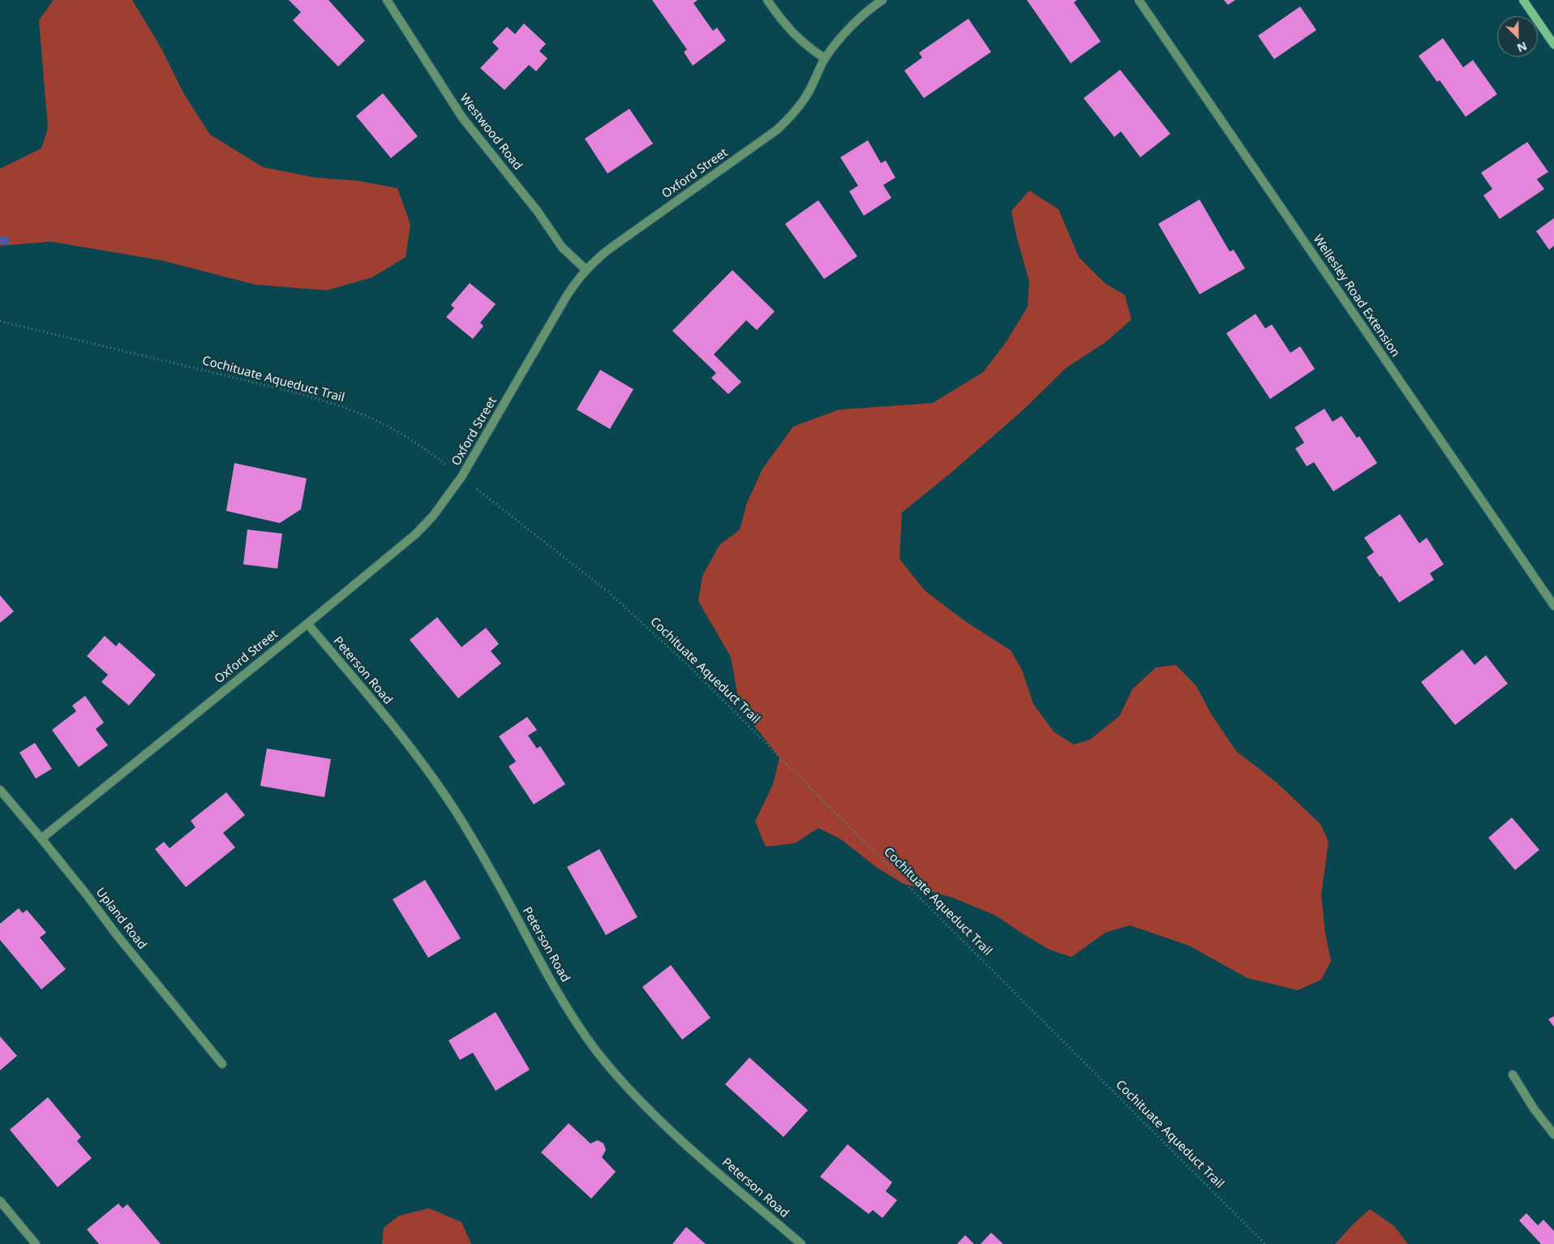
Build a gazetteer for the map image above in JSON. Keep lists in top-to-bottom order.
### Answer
{
  "streets": {
    "street": [
      "Westwood Road",
      "Oxford Street",
      "Wellesley Road Extension",
      "Peterson Road",
      "Upland Road"
    ],
    "path": ["Cochituate Aqueduct Trail"]
  },
  "crossings": [
    ["Westwood Road", "Oxford Street"],
    ["Oxford Street", "Cochituate Aqueduct Trail"],
    ["Oxford Street", "Peterson Road"],
    ["Oxford Street", "Upland Road"]
  ],
  "north": "bottom right"
}
